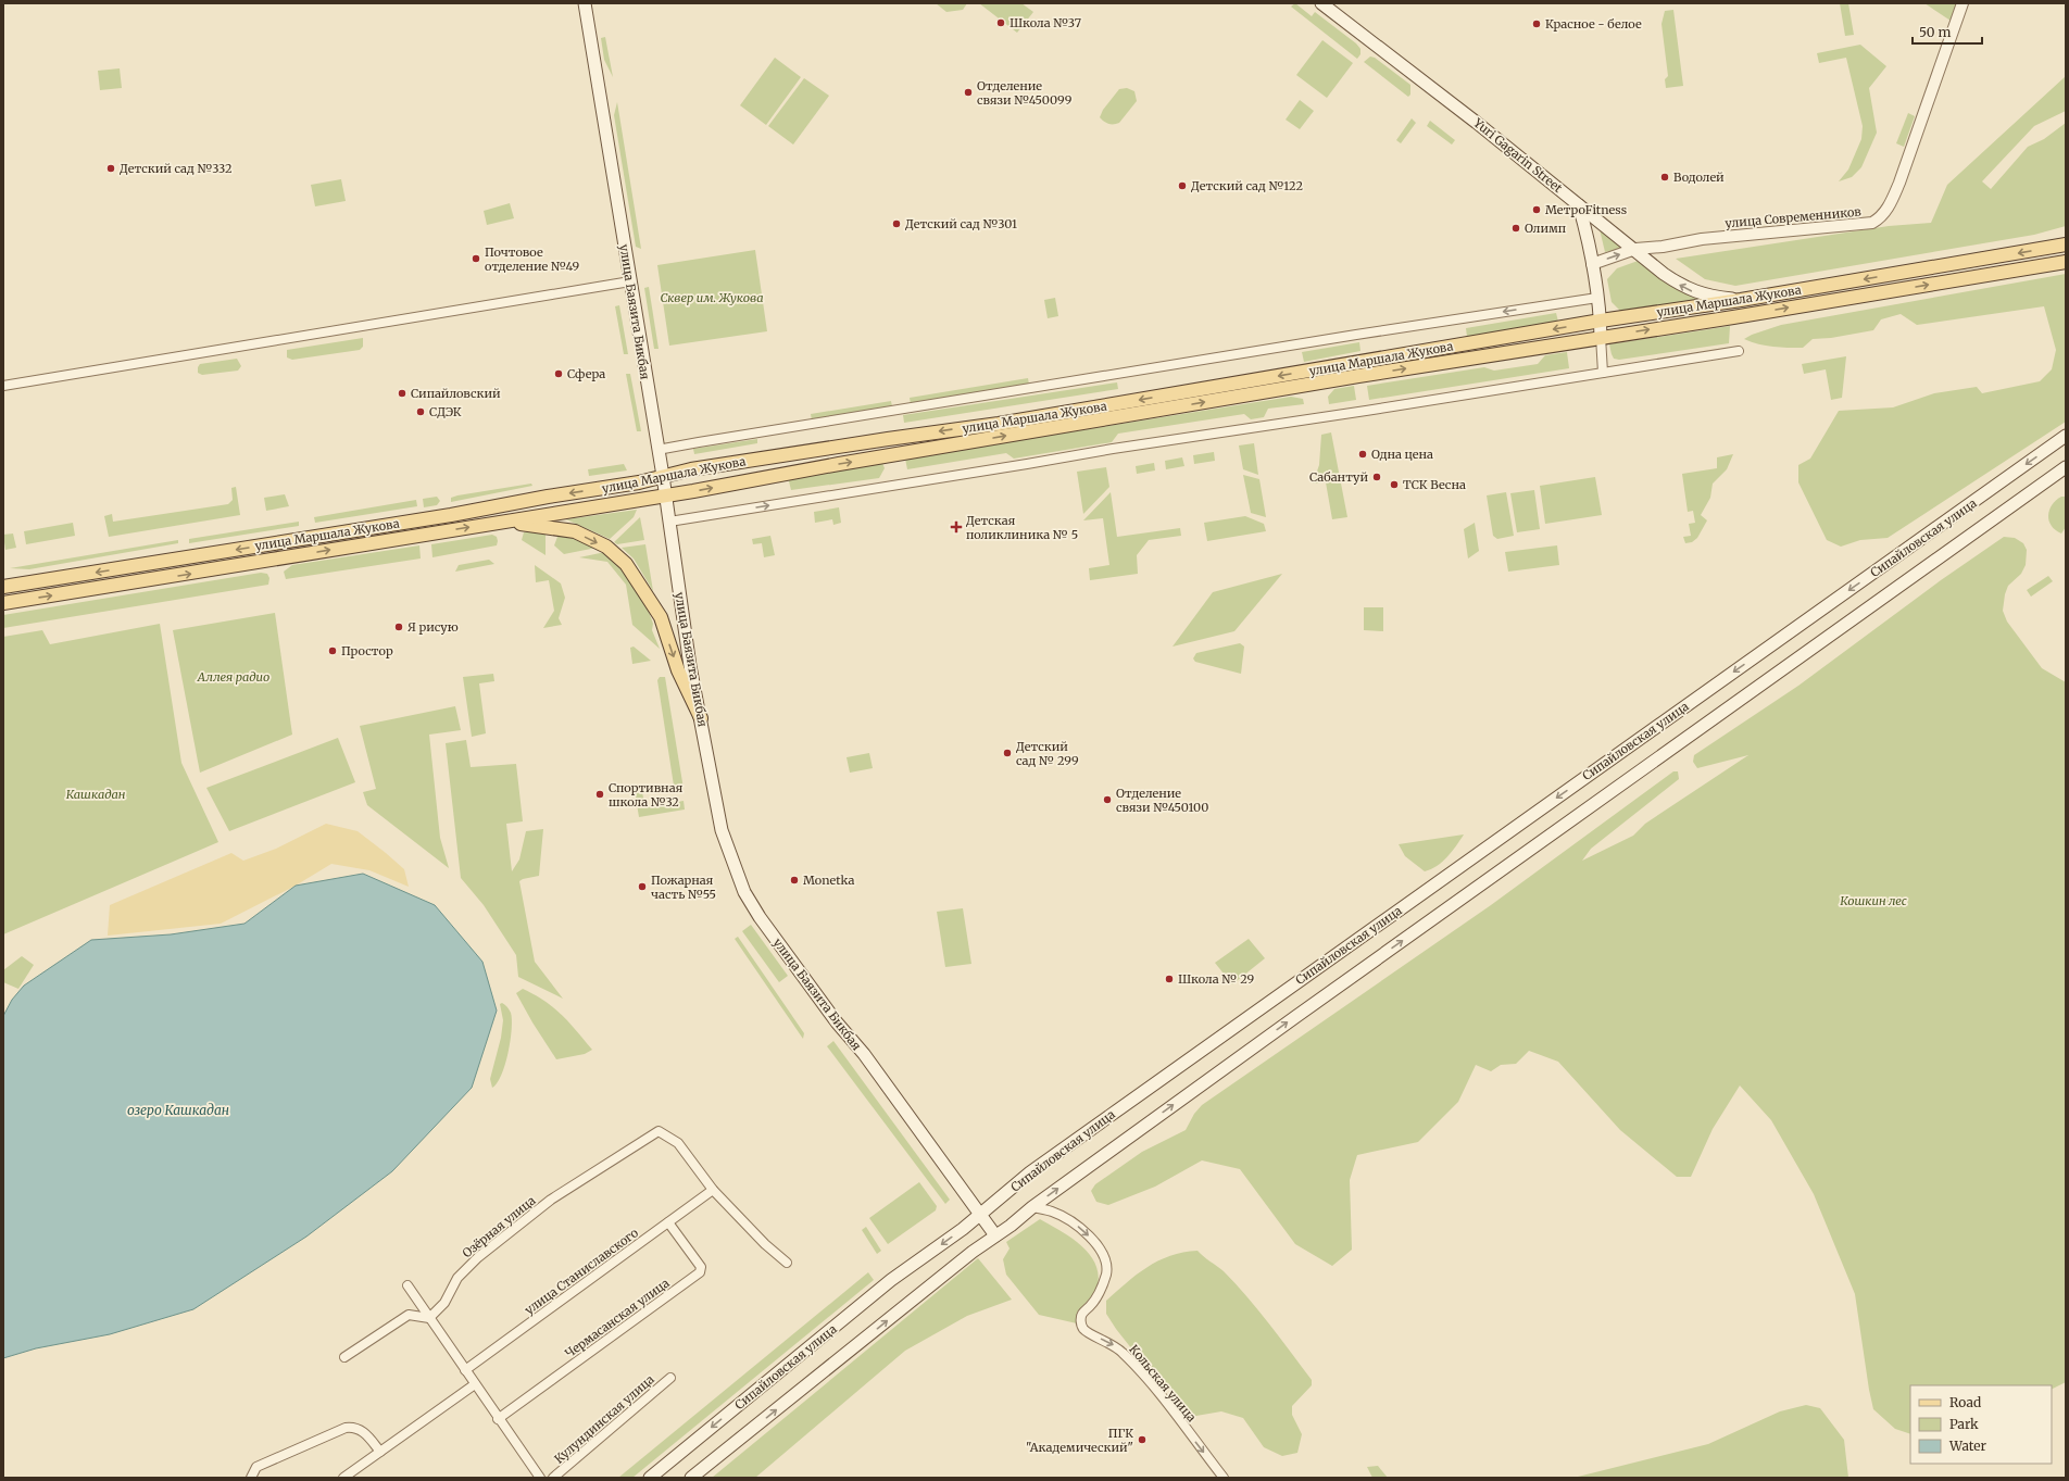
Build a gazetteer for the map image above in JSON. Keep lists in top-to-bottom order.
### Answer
{
  "streets": {
    "main road": [
      "Yuri Gagarin Street",
      "улица Маршала Жукова",
      "улица Баязита Бикбая",
      "Сипайловская улица"
    ],
    "street": [
      "улица Современников",
      "Озёрная улица",
      "улица Станиславского",
      "Чермасанская улица",
      "Кольская улица",
      "Кулундинская улица"
    ]
  },
  "crossings": [
    ["Yuri Gagarin Street", "улица Современников"],
    ["Yuri Gagarin Street", "улица Маршала Жукова"],
    ["улица Маршала Жукова", "улица Баязита Бикбая"],
    ["улица Баязита Бикбая", "Сипайловская улица"],
    ["Сипайловская улица", "Кольская улица"],
    ["Озёрная улица", "улица Станиславского"],
    ["улица Станиславского", "Чермасанская улица"]
  ],
  "one_way": ["Кольская улица"],
  "water": ["озеро Кашкадан"],
  "parks": [
    "Сквер им. Жукова",
    "Аллея радио",
    "Кашкадан",
    "Кошкин лес"
  ],
  "places": {
    "other": [
      "Школа №37",
      "Красное - белое",
      "Отделение связи №450099",
      "Детский сад №332",
      "Водолей",
      "Детский сад №122",
      "МетроFitness",
      "Детский сад №301",
      "Олимп",
      "Почтовое отделение №49",
      "Сфера",
      "Сипайловский",
      "СДЭК",
      "Одна цена",
      "Сабантуй",
      "ТСК Весна",
      "Я рисую",
      "Простор",
      "Детский сад № 299",
      "Спортивная школа №32",
      "Отделение связи №450100",
      "Monetka",
      "Пожарная часть №55",
      "Школа № 29",
      "ПГК \"Академический\""
    ],
    "health": ["Детская поликлиника № 5"]
  },
  "legend": ["Road", "Park", "Water"],
  "scale_bar": "50 m"
}
